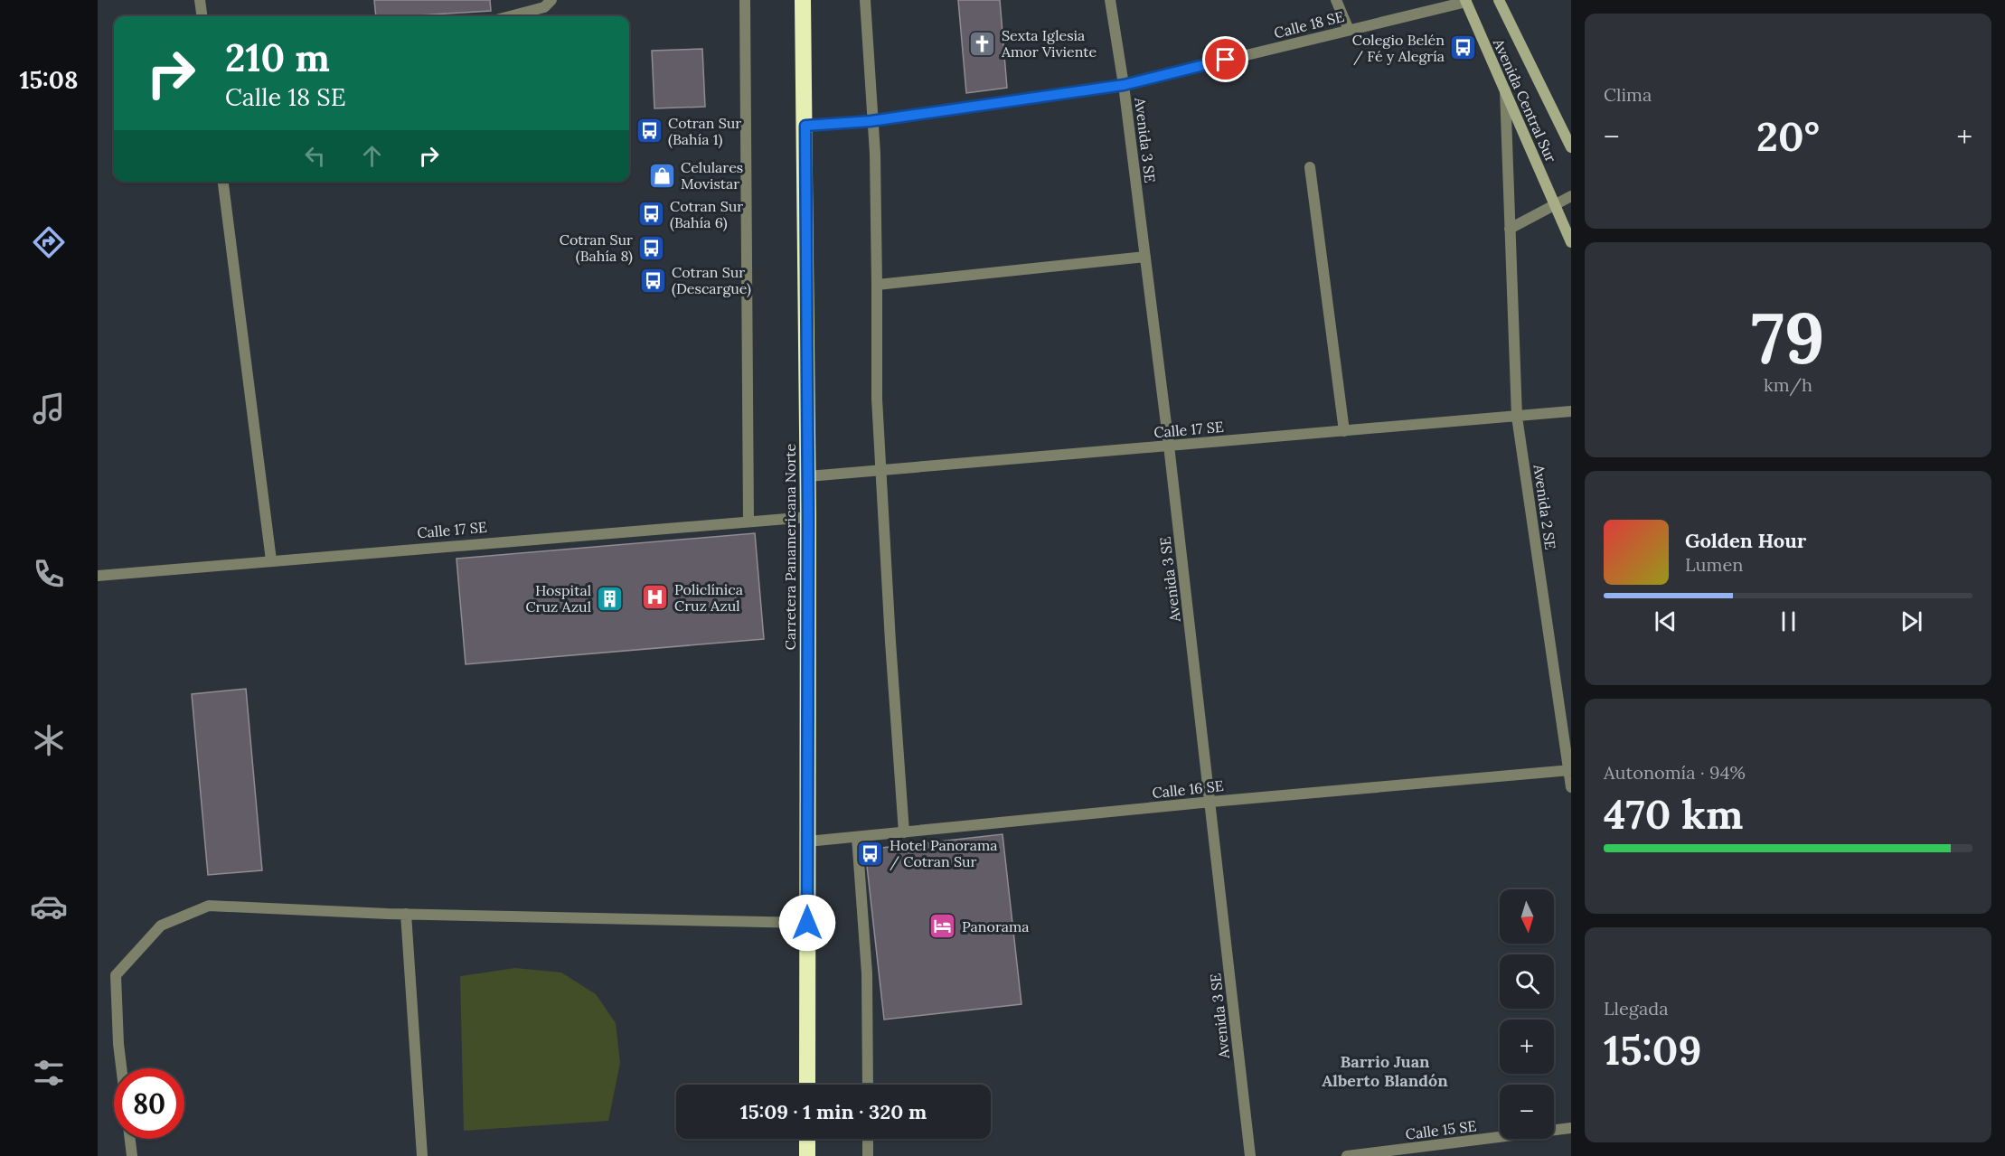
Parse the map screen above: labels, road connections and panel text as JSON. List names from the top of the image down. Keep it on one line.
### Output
{"streets":{"highway":["Carretera Panamericana Norte"],"street":["Calle 18 SE","Avenida Central Sur","Avenida 3 SE","Calle 17 SE","Avenida 2 SE","Calle 16 SE","Calle 15 SE"]},"crossings":[["Calle 18 SE","Avenida Central Sur"],["Calle 18 SE","Avenida 3 SE"],["Calle 18 SE","Carretera Panamericana Norte"],["Avenida Central Sur","Avenida 2 SE"],["Avenida 3 SE","Calle 17 SE"],["Avenida 3 SE","Calle 16 SE"],["Calle 17 SE","Avenida 2 SE"],["Calle 17 SE","Carretera Panamericana Norte"],["Avenida 2 SE","Calle 16 SE"],["Carretera Panamericana Norte","Calle 16 SE"]],"districts":["Barrio Juan Alberto Blandón"],"places":{"church":["Sexta Iglesia Amor Viviente"],"bus stop":["Colegio Belén / Fé y Alegría","Cotran Sur (Bahía 1)","Cotran Sur (Bahía 6)","Cotran Sur (Bahía 8)","Cotran Sur (Descargue)","Hotel Panorama / Cotran Sur"],"shop":["Celulares Movistar"],"hospital":["Policlínica Cruz Azul"],"building":["Hospital Cruz Azul"],"hotel":["Panorama"]},"north":"bottom","page":{"tabs":"15:08","tile":["Clima",["79","km/h"],["Autonomía · 94%","470 km"],["Llegada","15:09"]],"turn":["210 m","Calle 18 SE"],"heat":["−","20°","+"],"song":["Golden Hour","Lumen"],"map_buttons":["+","−"],"limit":"80","trip":"15:09 · 1 min · 320 m"}}
